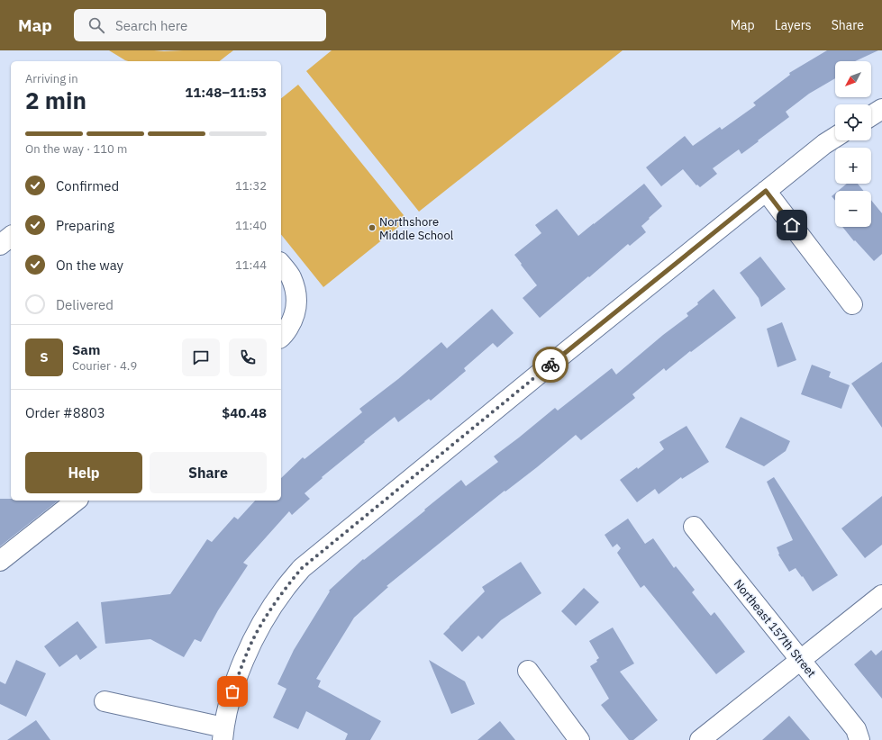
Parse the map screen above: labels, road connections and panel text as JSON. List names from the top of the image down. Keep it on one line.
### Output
{"streets":{"street":["Northeast 157th Street"]},"places":["Northshore Middle School"],"north":"bottom left","page":{"header":"Map","search":"Search here","nav":["Map","Layers","Share"],"map_buttons":["+","−"],"heading":["2 min","Arriving in","11:48–11:53"],"panel":["Sam","Courier · 4.9","Order #8803","$40.48"],"bar":"On the way · 110 m","list":[["Confirmed","11:32"],["Preparing","11:40"],["On the way","11:44"],"Delivered"],"round":"S","buttons":["Help","Share"]}}
